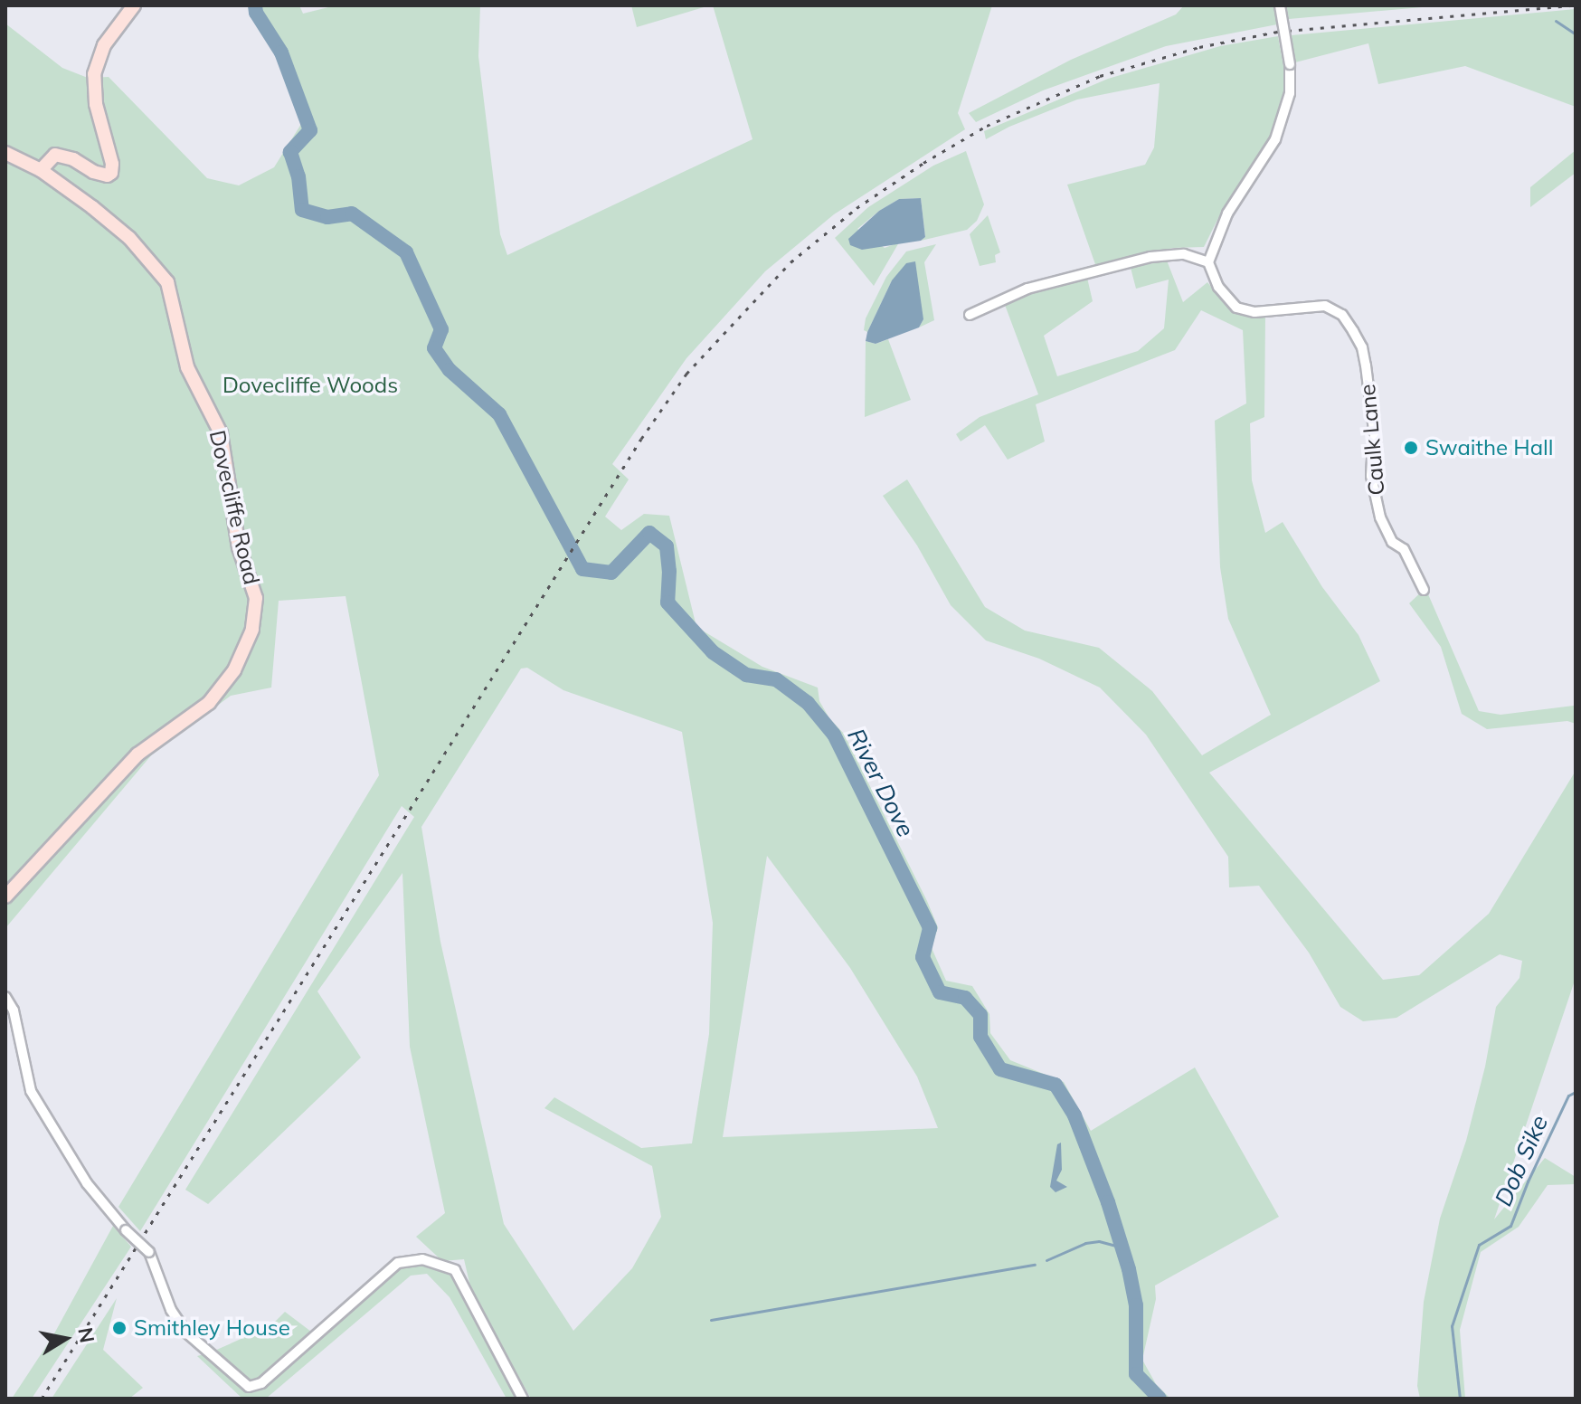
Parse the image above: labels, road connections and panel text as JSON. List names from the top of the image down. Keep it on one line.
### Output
{"streets":{"street":["Caulk Lane","Dovecliffe Road"]},"water":["River Dove","Dob Sike"],"parks":["Dovecliffe Woods"],"places":["Swaithe Hall","Smithley House"],"north":"right"}
